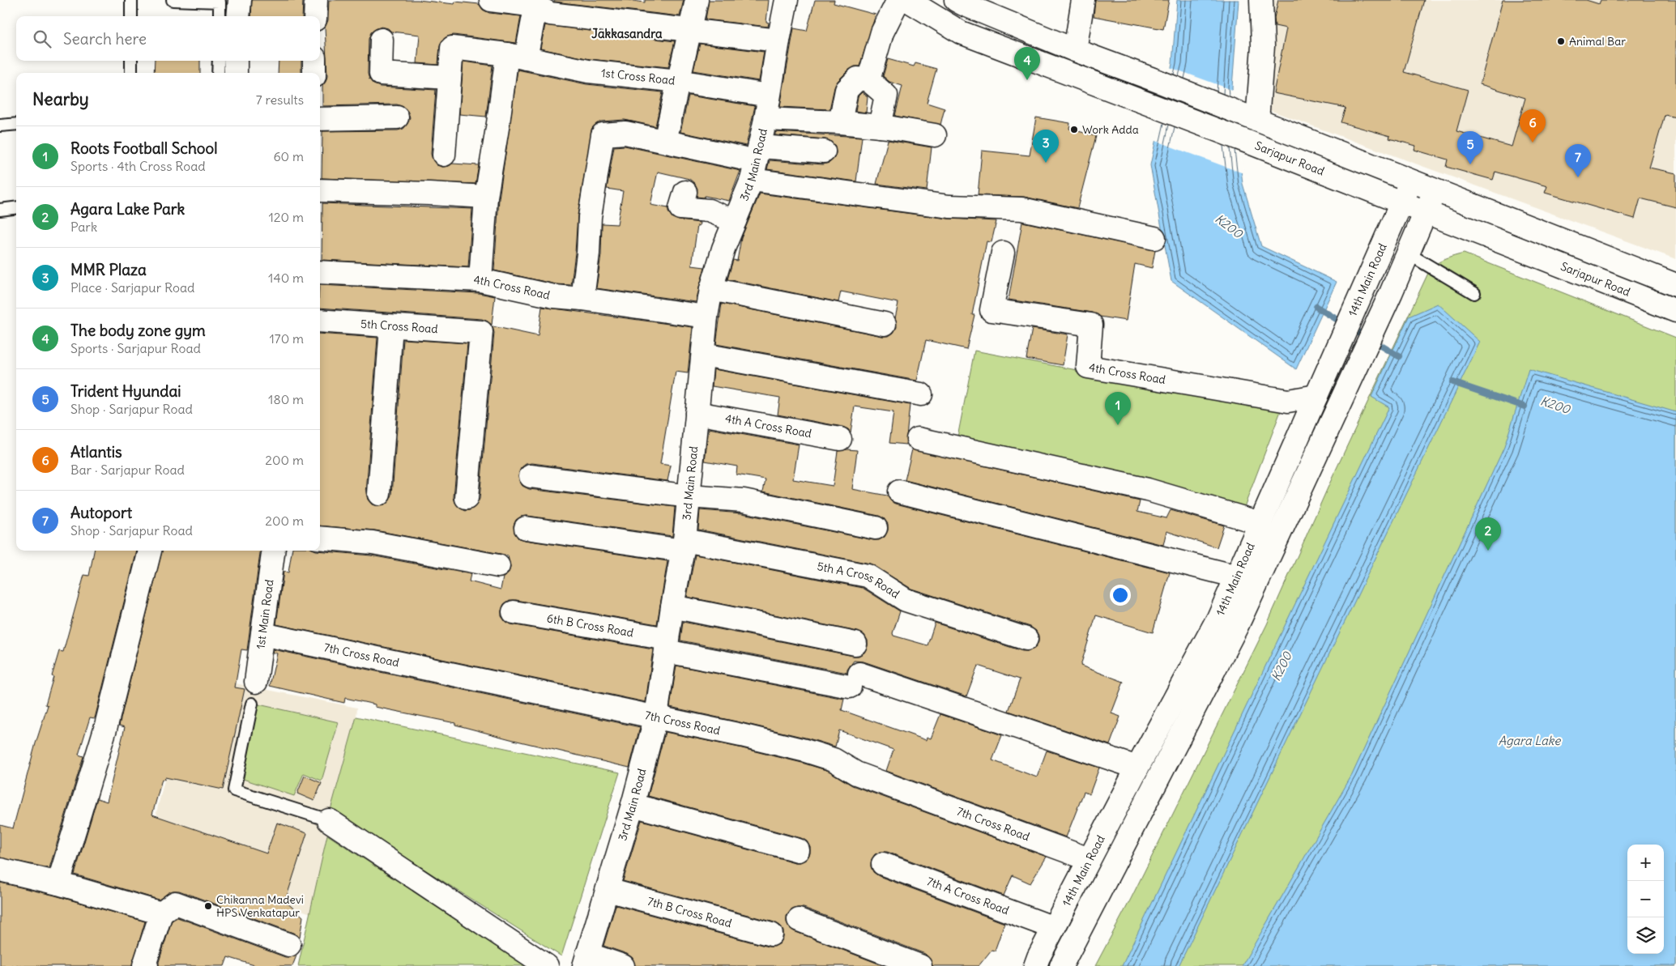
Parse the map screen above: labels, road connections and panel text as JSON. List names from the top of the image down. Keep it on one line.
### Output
{"streets":{"street":["1st Cross Road","Sarjapur Road","3rd Main Road","14th Main Road","4th Cross Road","5th Cross Road","4th A Cross Road","5th A Cross Road","1st Main Road","6th B Cross Road","7th Cross Road","7th A Cross Road","7th B Cross Road"]},"crossings":[["1st Cross Road","3rd Main Road"],["Sarjapur Road","14th Main Road"],["3rd Main Road","4th Cross Road"],["3rd Main Road","4th A Cross Road"],["3rd Main Road","5th A Cross Road"],["3rd Main Road","6th B Cross Road"],["3rd Main Road","7th Cross Road"],["3rd Main Road","7th B Cross Road"],["14th Main Road","4th Cross Road"],["14th Main Road","6th B Cross Road"],["14th Main Road","7th Cross Road"],["14th Main Road","7th A Cross Road"],["1st Main Road","7th Cross Road"]],"districts":["Jakkasandra"],"water":["K200","Agara Lake"],"places":["Animal Bar","Work Adda","Chikanna Madevi HPS Venkatapur"],"page":{"search":"Search here","pins":["4","6","3","5","7","1","2"],"heading":["Nearby","7 results"],"list":[{"mark":"1","name":"Roots Football School","note":"Sports · 4th Cross Road","value":"60 m"},{"mark":"2","name":"Agara Lake Park","note":"Park","value":"120 m"},{"mark":"3","name":"MMR Plaza","note":"Place · Sarjapur Road","value":"140 m"},{"mark":"4","name":"The body zone gym","note":"Sports · Sarjapur Road","value":"170 m"},{"mark":"5","name":"Trident Hyundai","note":"Shop · Sarjapur Road","value":"180 m"},{"mark":"6","name":"Atlantis","note":"Bar · Sarjapur Road","value":"200 m"},{"mark":"7","name":"Autoport","note":"Shop · Sarjapur Road","value":"200 m"}],"map_buttons":["+","−"]}}
